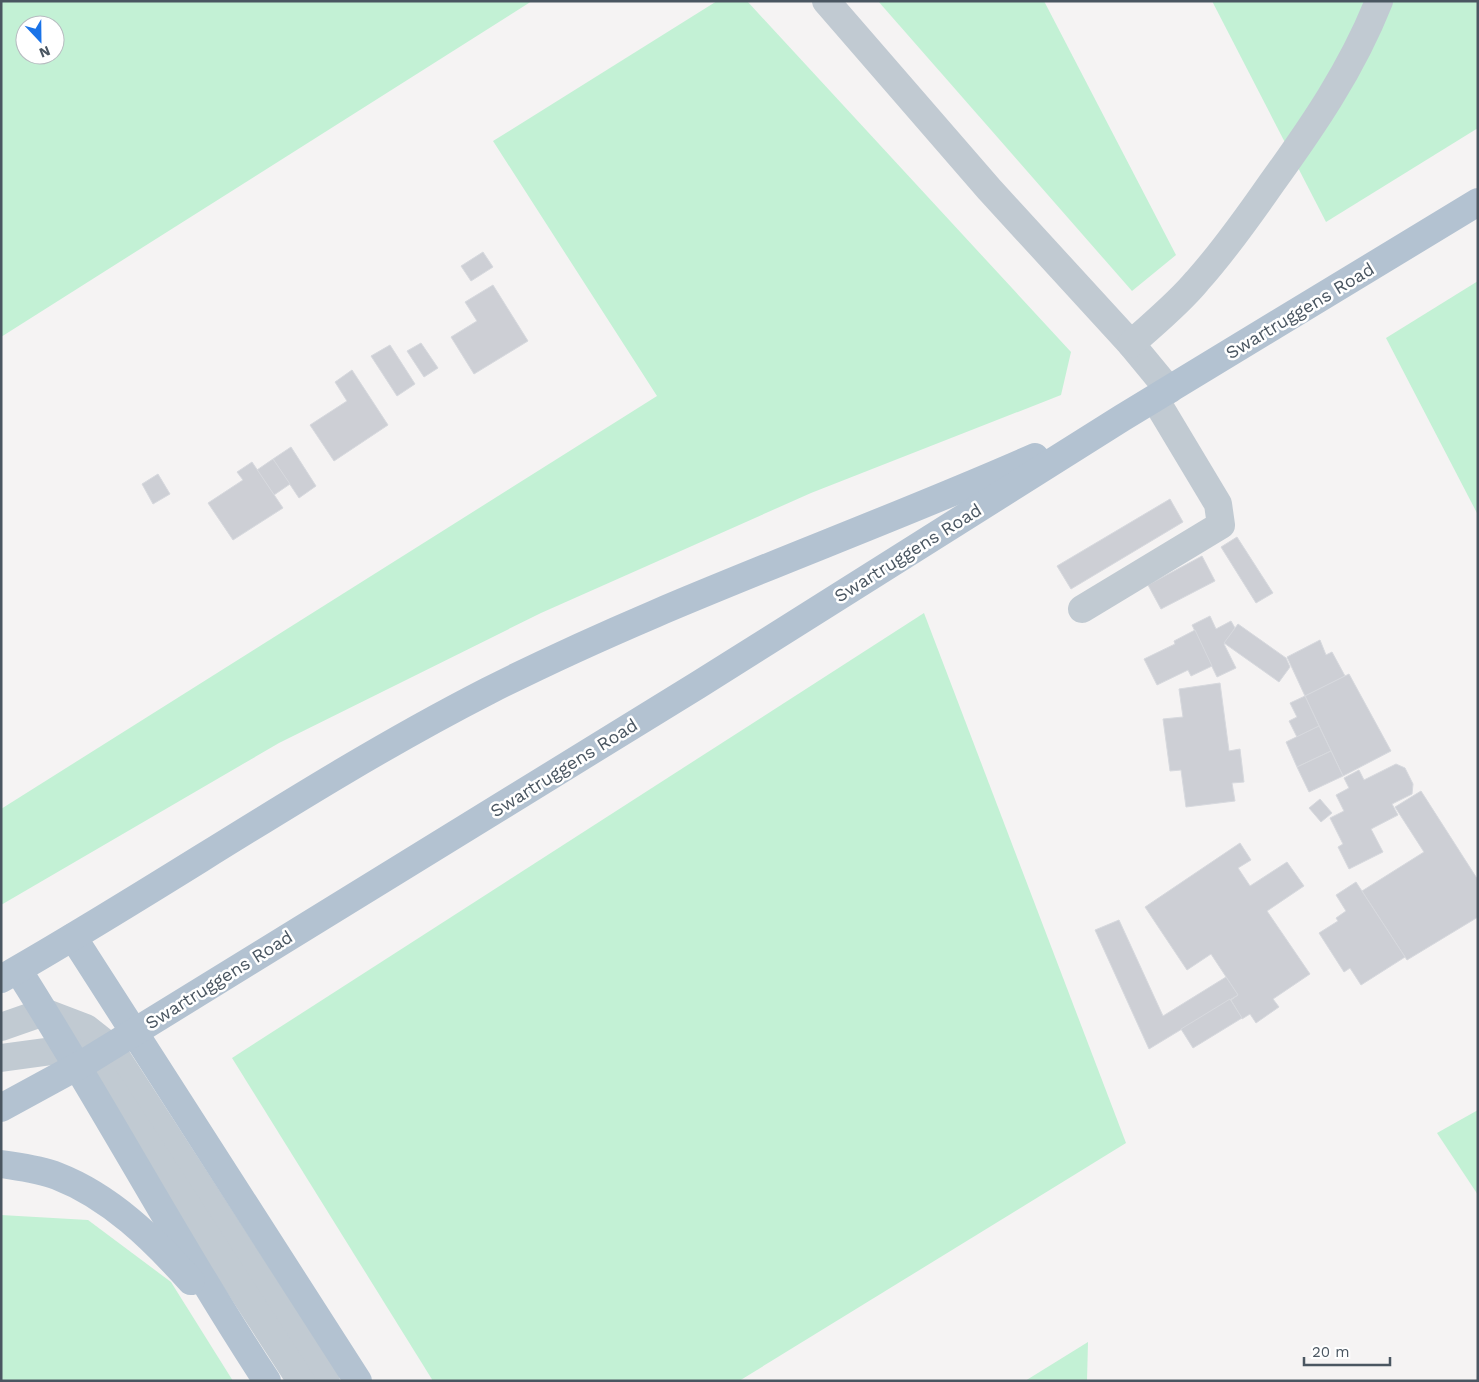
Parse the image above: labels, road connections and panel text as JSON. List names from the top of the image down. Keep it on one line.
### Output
{"streets":{"main road":["Swartruggens Road"]},"scale_bar":"20 m","north":"bottom"}
